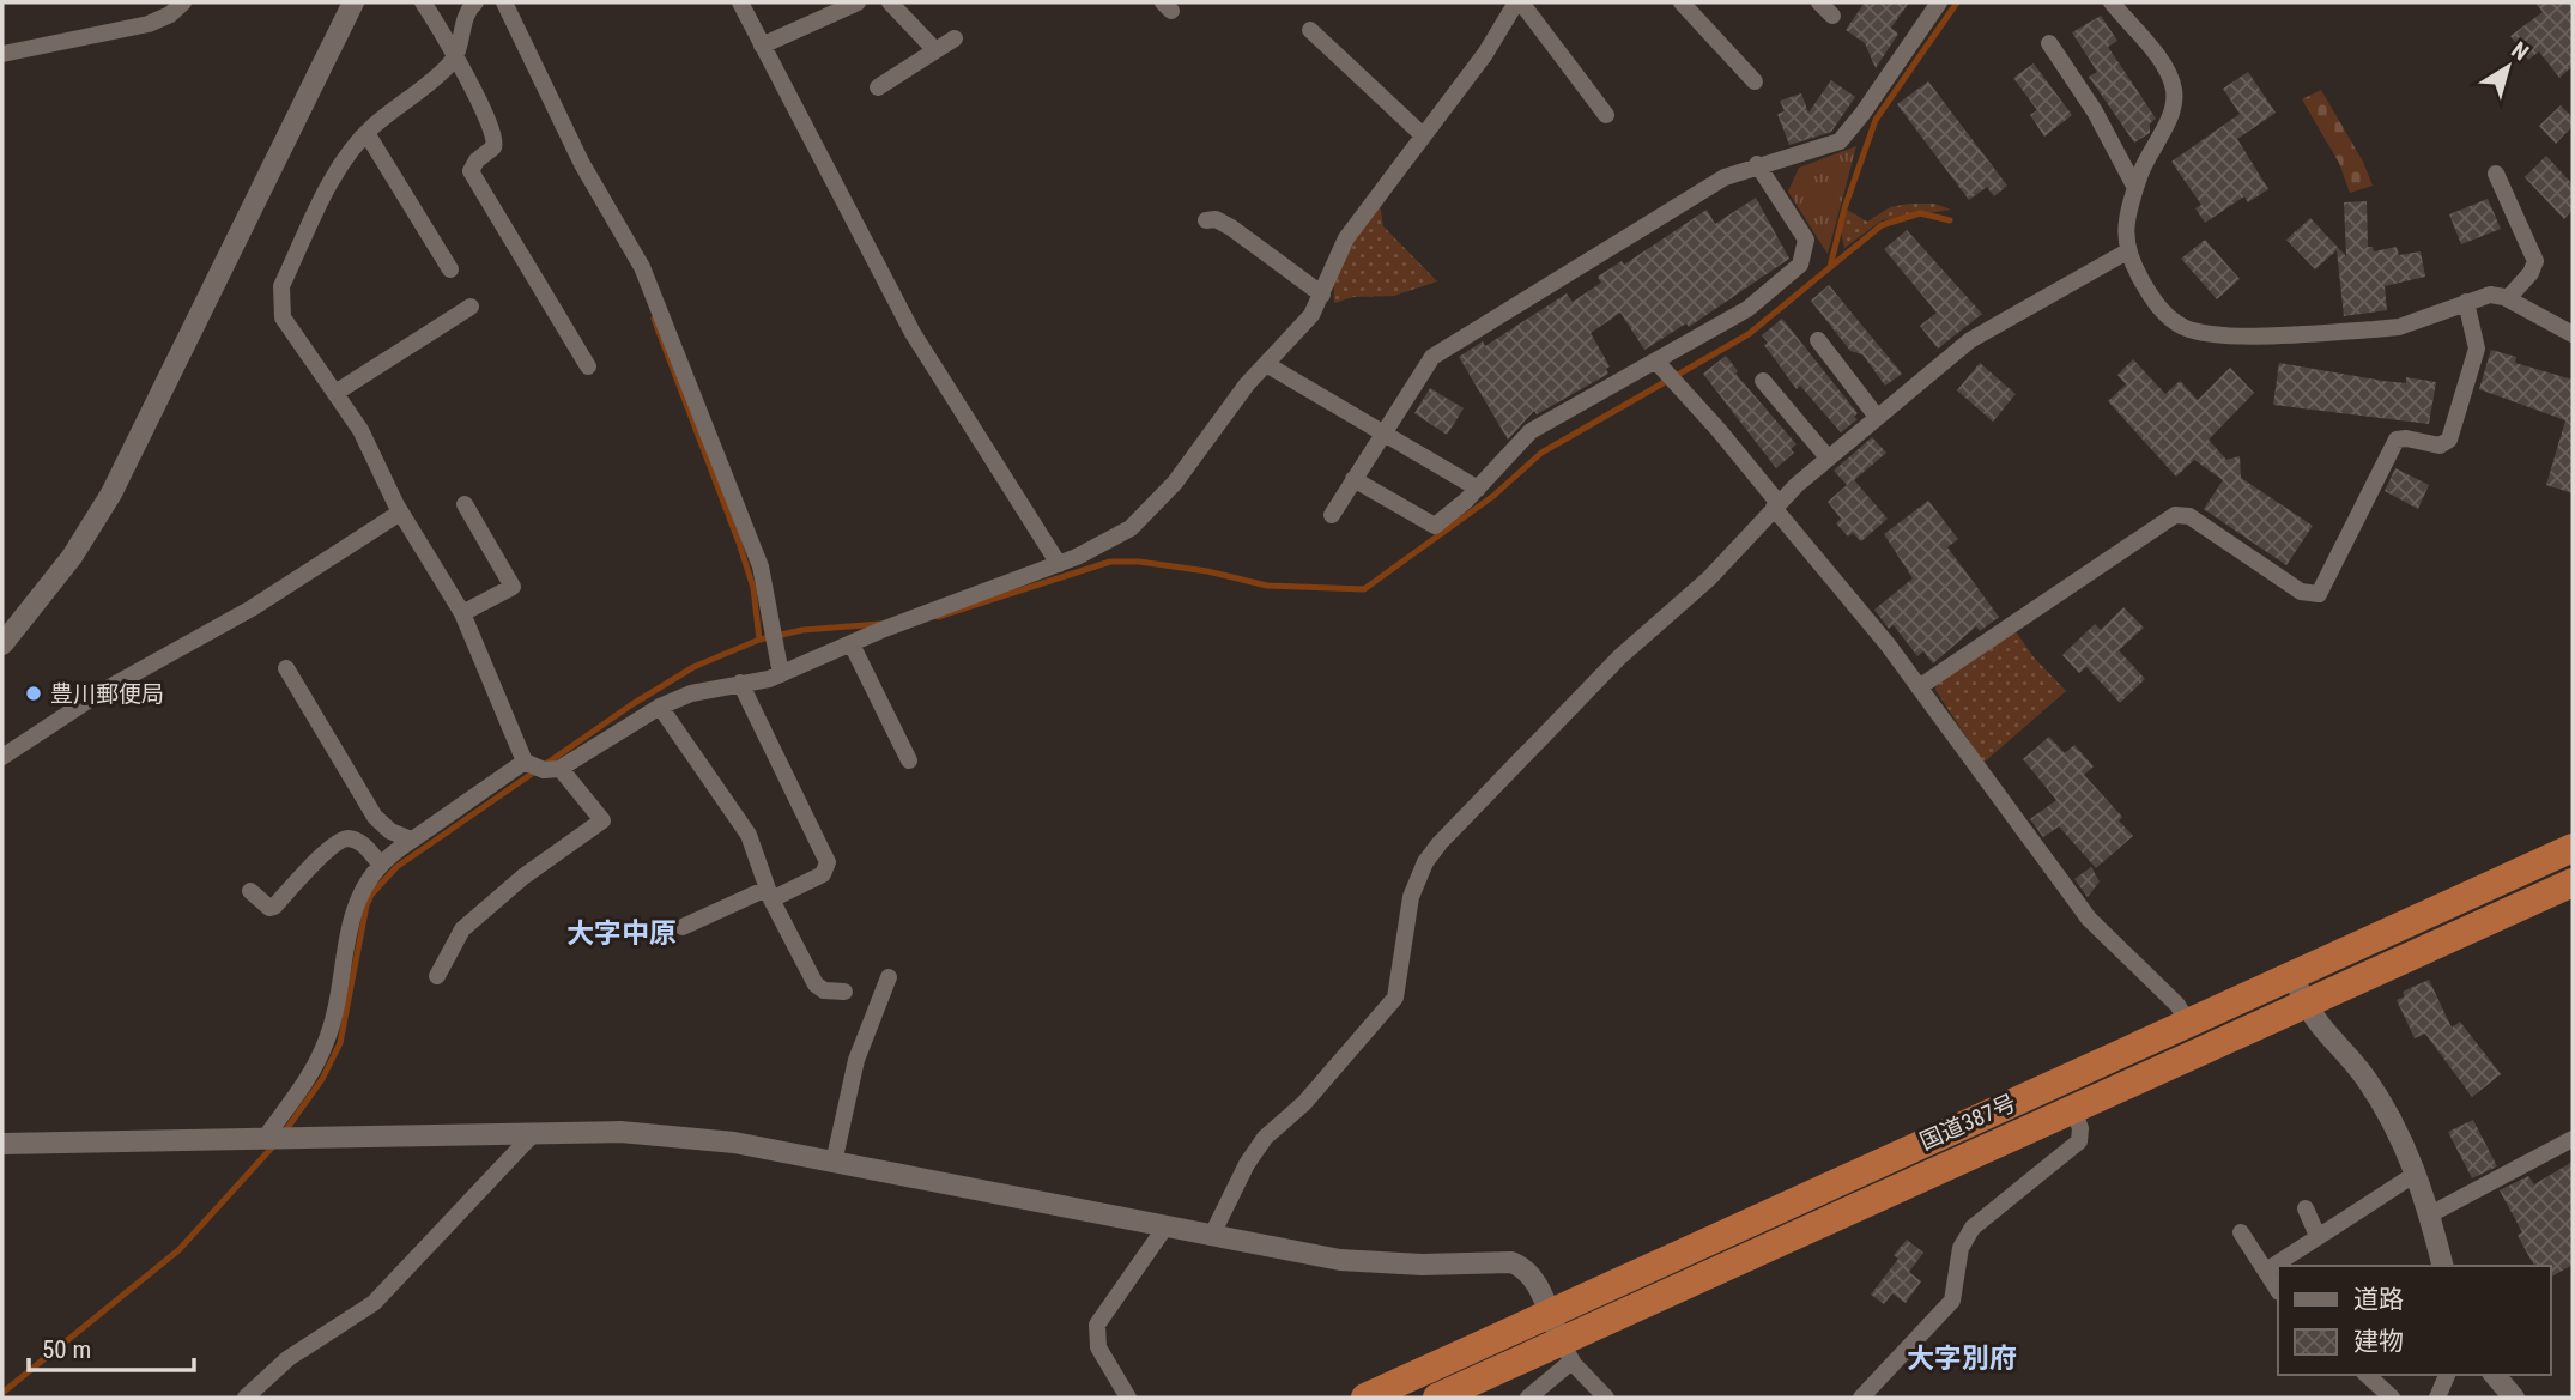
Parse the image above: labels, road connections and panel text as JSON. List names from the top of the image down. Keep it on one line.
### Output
{"streets":{"highway":["国道387号"]},"districts":["大字中原","大字別府"],"places":["豊川郵便局"],"legend":["道路","建物"],"scale_bar":"50 m","north":"top right"}
